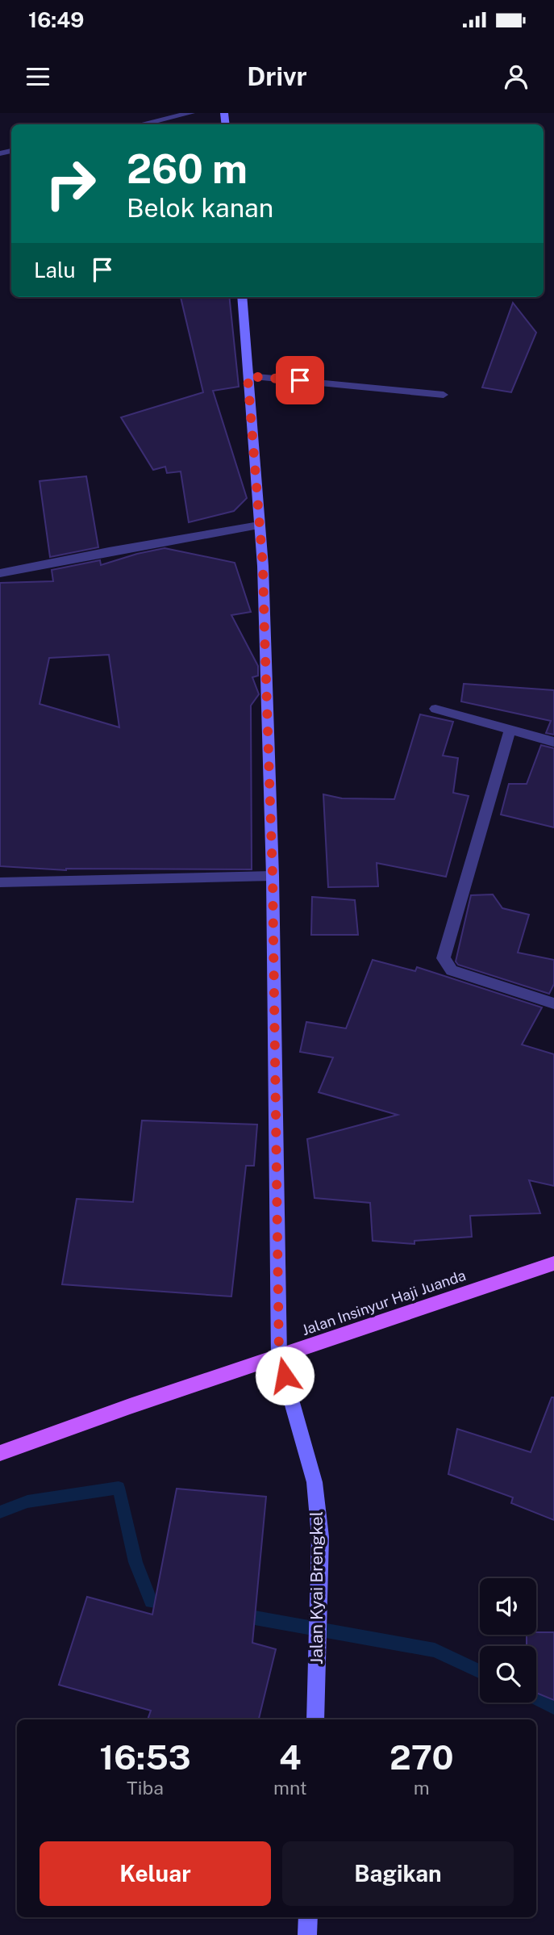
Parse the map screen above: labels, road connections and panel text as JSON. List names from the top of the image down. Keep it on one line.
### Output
{"streets":{"main road":["Jalan Insinyur Haji Juanda"],"street":["Jalan Kyai Brengkel"]},"crossings":[["Jalan Insinyur Haji Juanda","Jalan Kyai Brengkel"]],"page":{"status":"16:49","header":"Drivr","turn":["260 m","Belok kanan"],"then":"Lalu","eta":["16:53","Tiba","4","mnt","270","m"],"buttons":["Keluar","Bagikan"]}}
